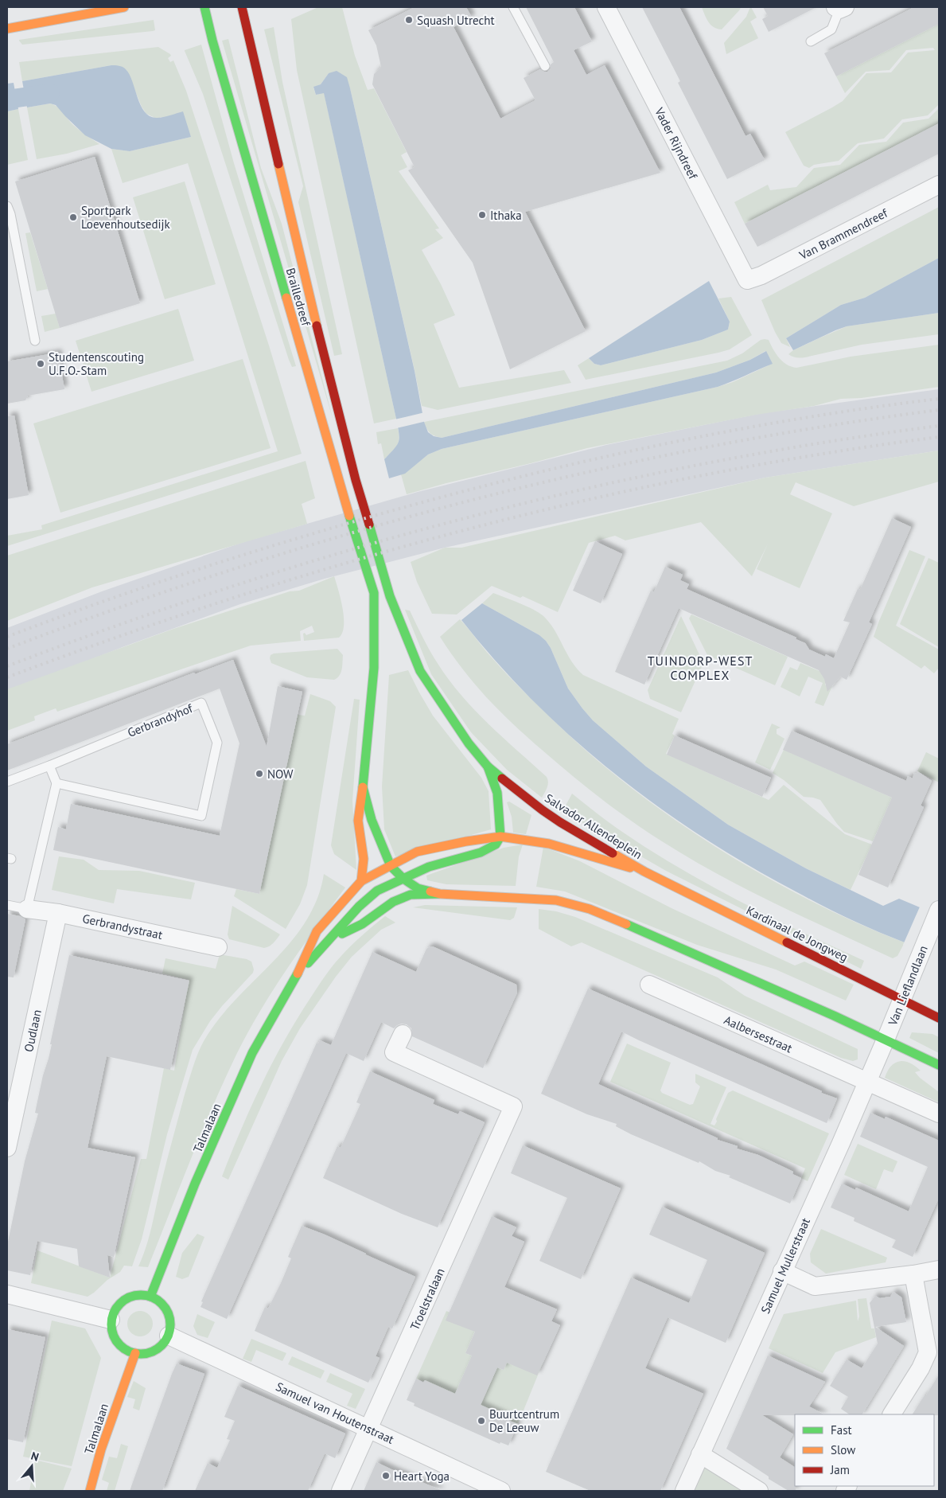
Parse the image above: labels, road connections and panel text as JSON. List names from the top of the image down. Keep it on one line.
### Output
{"streets":{"main road":["Brailledreef","Salvador Allendeplein","Kardinaal de Jongweg","Talmalaan"],"street":["Vader Rijndreef","Van Brammendreef","Gerbrandystraat","Van Lieflandlaan","Oudlaan","Aalbersestraat","Samuel Mullerstraat","Troelstralaan","Samuel van Houtenstraat"],"lane":["Gerbrandyhof"]},"crossings":[["Vader Rijndreef","Van Brammendreef"],["Brailledreef","Salvador Allendeplein"],["Salvador Allendeplein","Kardinaal de Jongweg"],["Salvador Allendeplein","Talmalaan"],["Gerbrandystraat","Oudlaan"],["Kardinaal de Jongweg","Van Lieflandlaan"],["Van Lieflandlaan","Samuel Mullerstraat"],["Aalbersestraat","Samuel Mullerstraat"],["Talmalaan","Samuel van Houtenstraat"],["Troelstralaan","Samuel van Houtenstraat"]],"districts":["TUINDORP-WEST COMPLEX"],"places":["Squash Utrecht","Ithaka","Sportpark Loevenhoutsedijk","Studentenscouting U.F.O.-Stam","NOW","Buurtcentrum De Leeuw","Heart Yoga"],"legend":["Fast","Slow","Jam"],"north":"top"}
